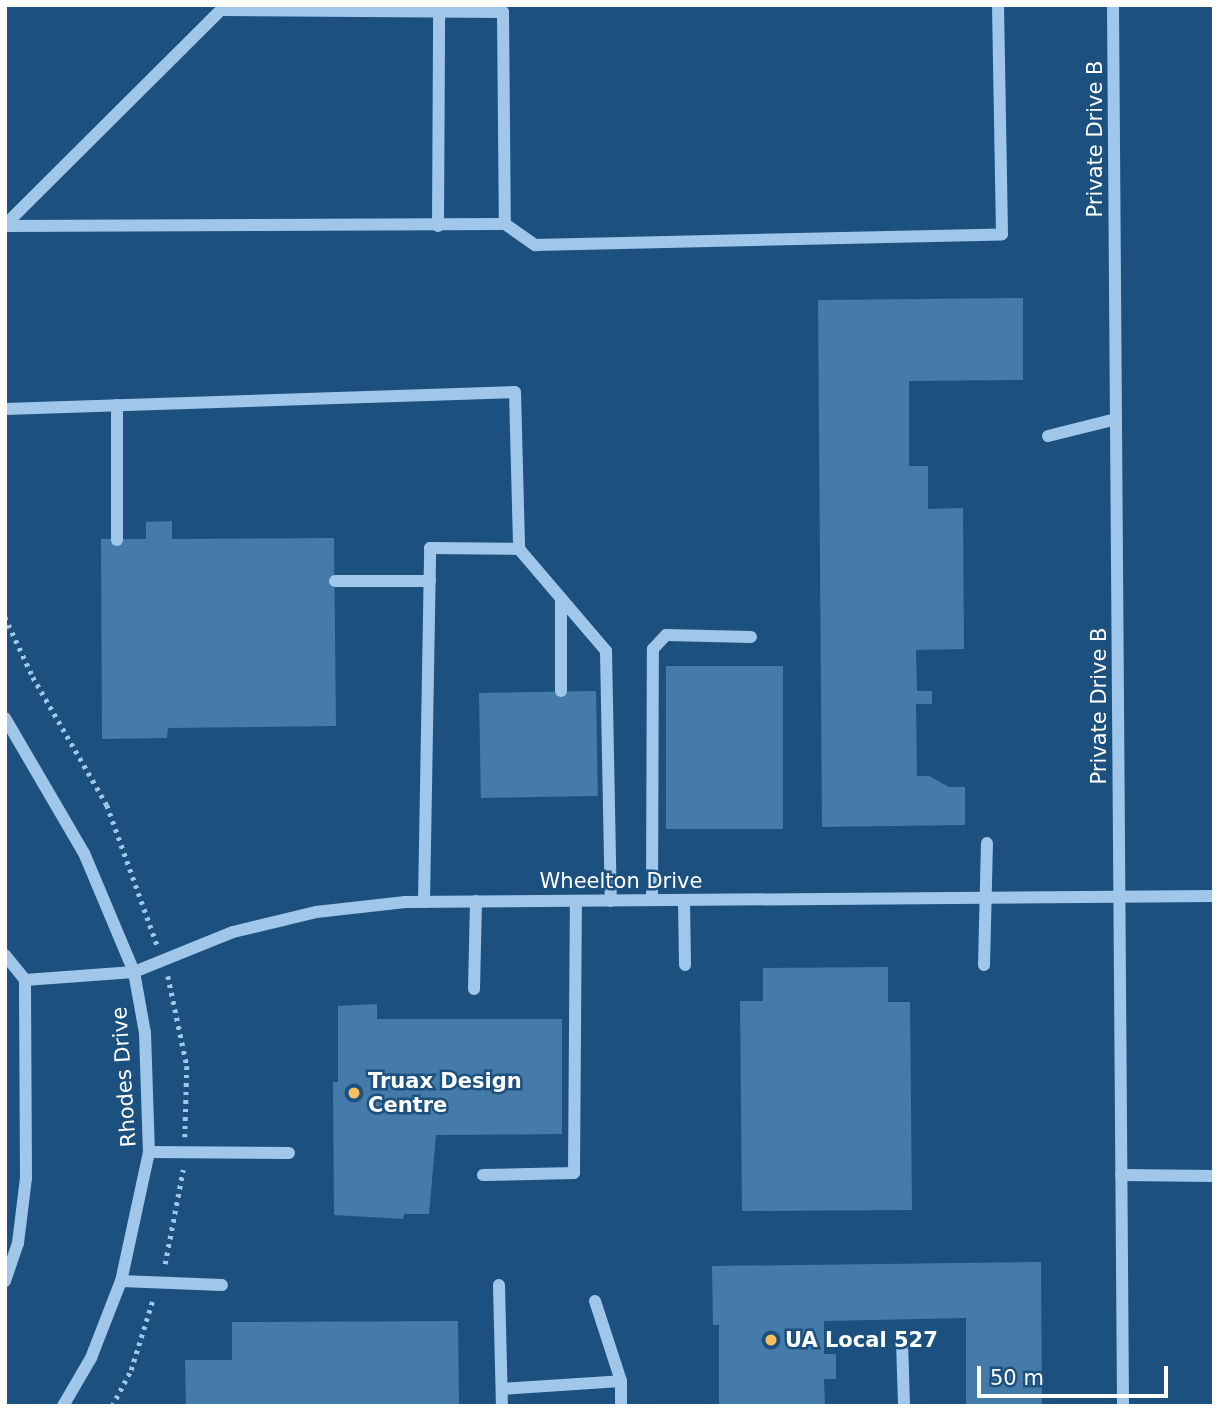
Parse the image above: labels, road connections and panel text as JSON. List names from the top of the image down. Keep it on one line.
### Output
{"streets":{"street":["Private Drive B","Wheelton Drive","Rhodes Drive"]},"crossings":[["Private Drive B","Wheelton Drive"],["Wheelton Drive","Rhodes Drive"]],"places":["Truax Design Centre","UA Local 527"],"scale_bar":"50 m"}
